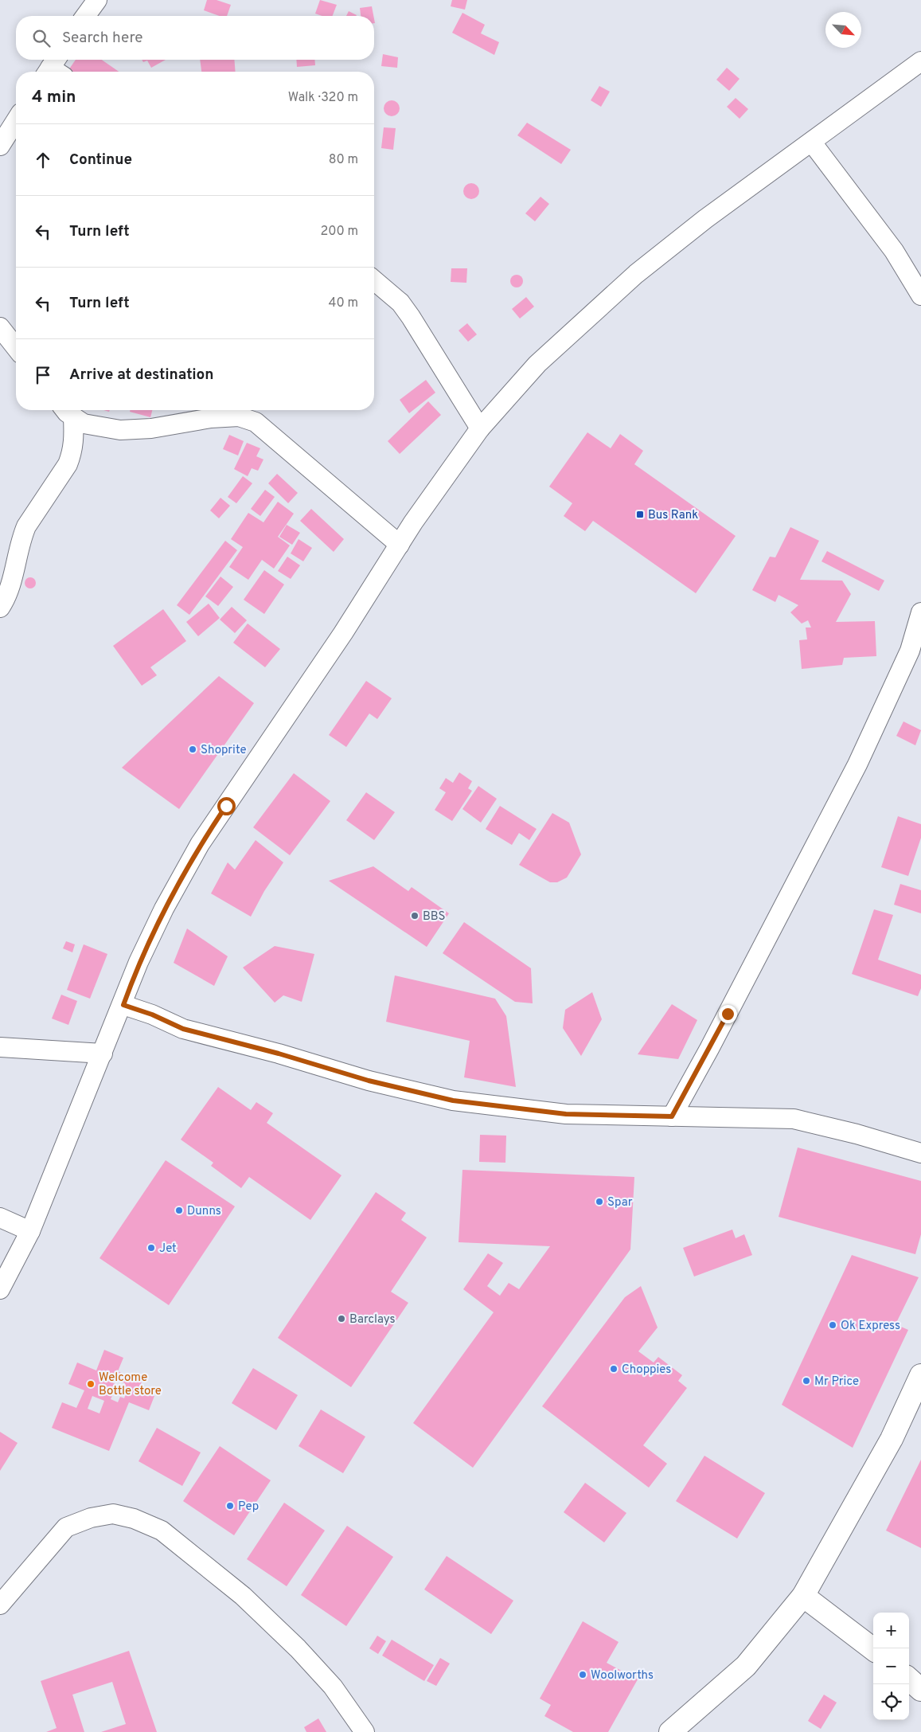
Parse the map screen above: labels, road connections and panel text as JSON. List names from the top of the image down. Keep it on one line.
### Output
{"places":{"transit":["Bus Rank"],"other":["Shoprite","BBS","Spar","Dunns","Jet","Barclays","Ok Express","Choppies","Mr Price","Welcome Bottle store","Pep","Woolworths"]},"north":"bottom right","page":{"search":"Search here","heading":["4 min","Walk · 320 m"],"list":[["Continue","80 m"],["Turn left","200 m"],["Turn left","40 m"],"Arrive at destination"],"map_buttons":["+","−"]}}
